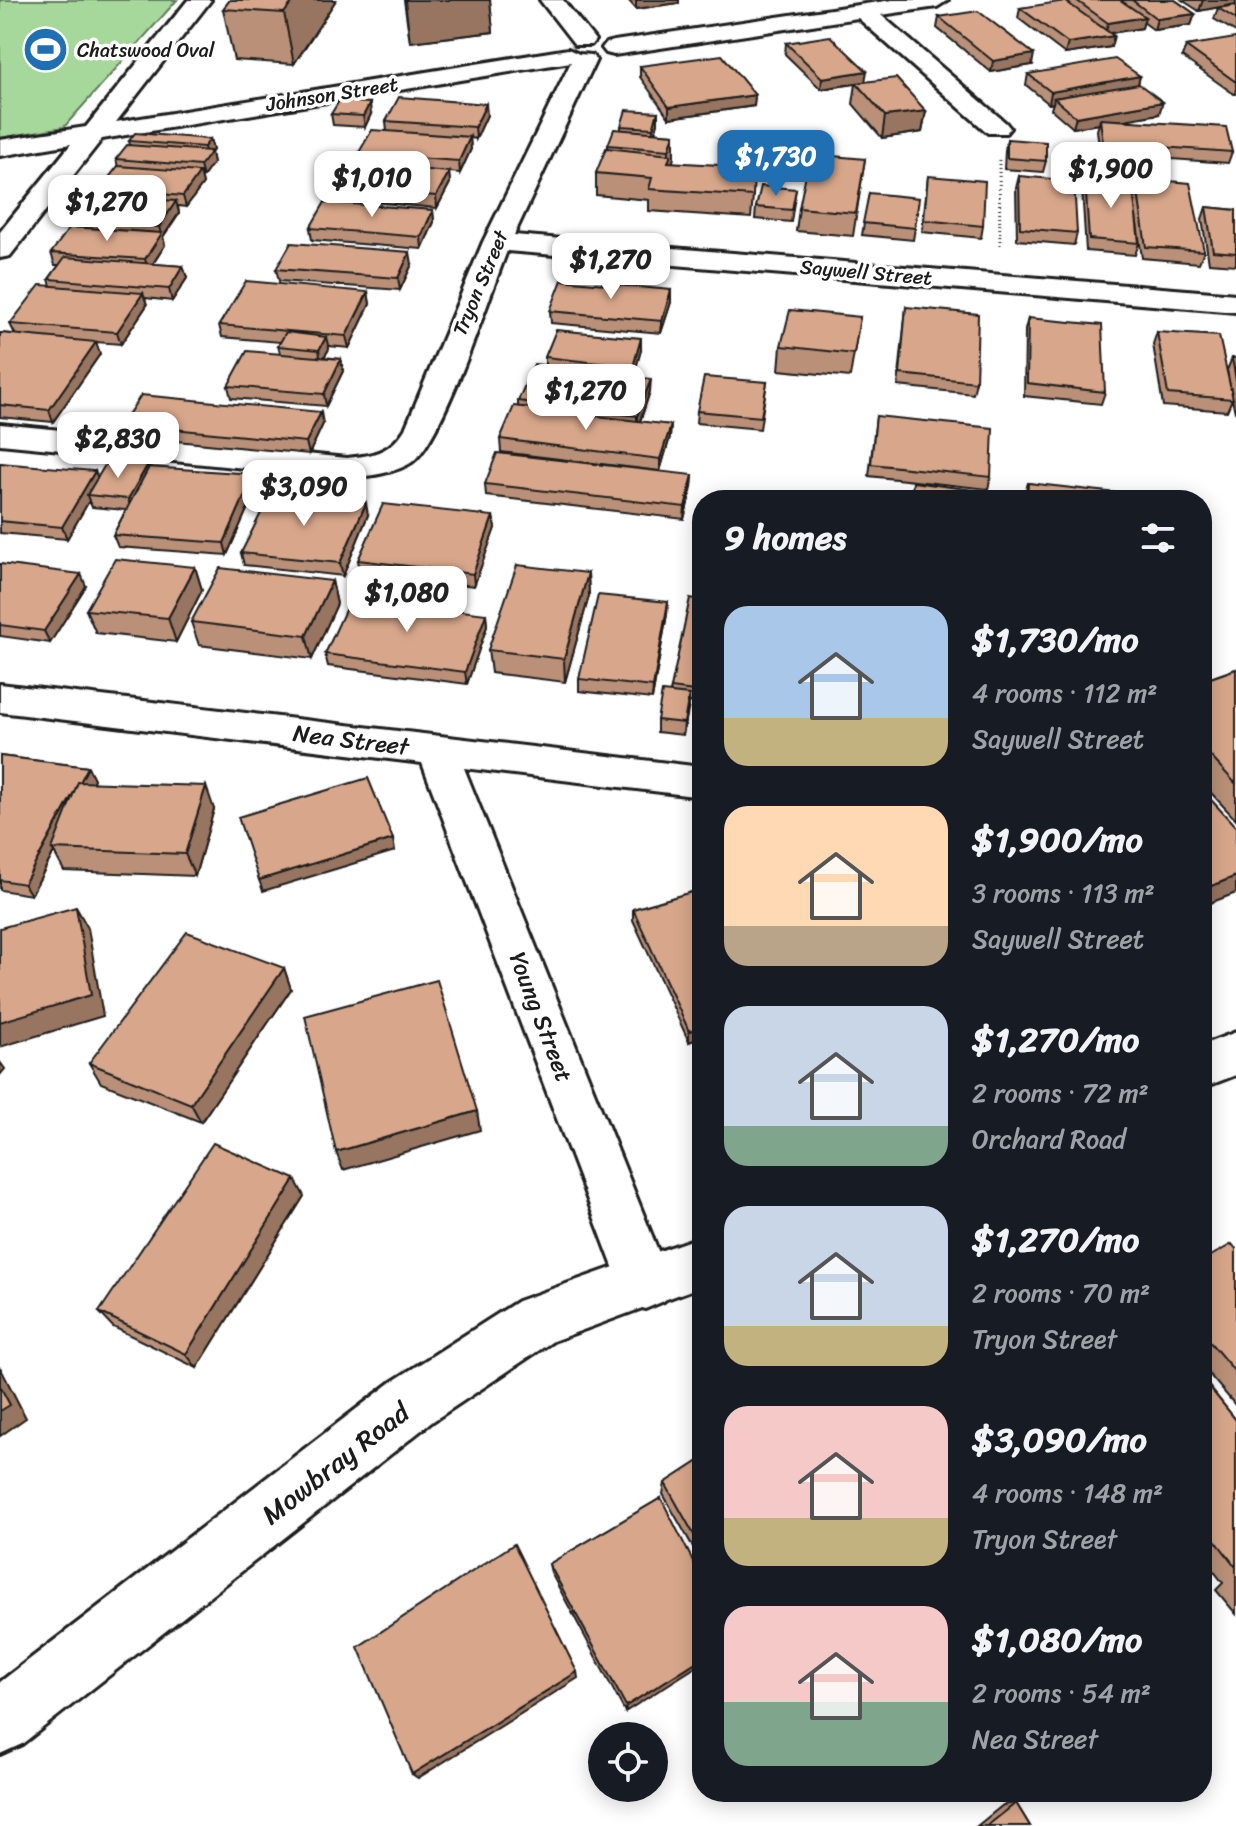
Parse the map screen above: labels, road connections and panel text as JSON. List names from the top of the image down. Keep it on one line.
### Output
{"streets":{"street":["Johnson Street","Saywell Street","Tryon Street","Nea Street","Young Street","Mowbray Road"]},"crossings":[["Johnson Street","Tryon Street"],["Saywell Street","Tryon Street"],["Nea Street","Young Street"],["Young Street","Mowbray Road"]],"places":{"sports":["Chatswood Oval"]},"page":{"price":["$1,730","$1,900","$1,010","$1,270","$1,270","$1,270","$2,830","$3,090","$1,080"],"heading":"9 homes","list":[{"name":"$1,730/mo","note":"4 rooms · 112 m² · Saywell Street"},{"name":"$1,900/mo","note":"3 rooms · 113 m² · Saywell Street"},{"name":"$1,270/mo","note":"2 rooms · 72 m² · Orchard Road"},{"name":"$1,270/mo","note":"2 rooms · 70 m² · Tryon Street"},{"name":"$3,090/mo","note":"4 rooms · 148 m² · Tryon Street"},{"name":"$1,080/mo","note":"2 rooms · 54 m² · Nea Street"}]}}
